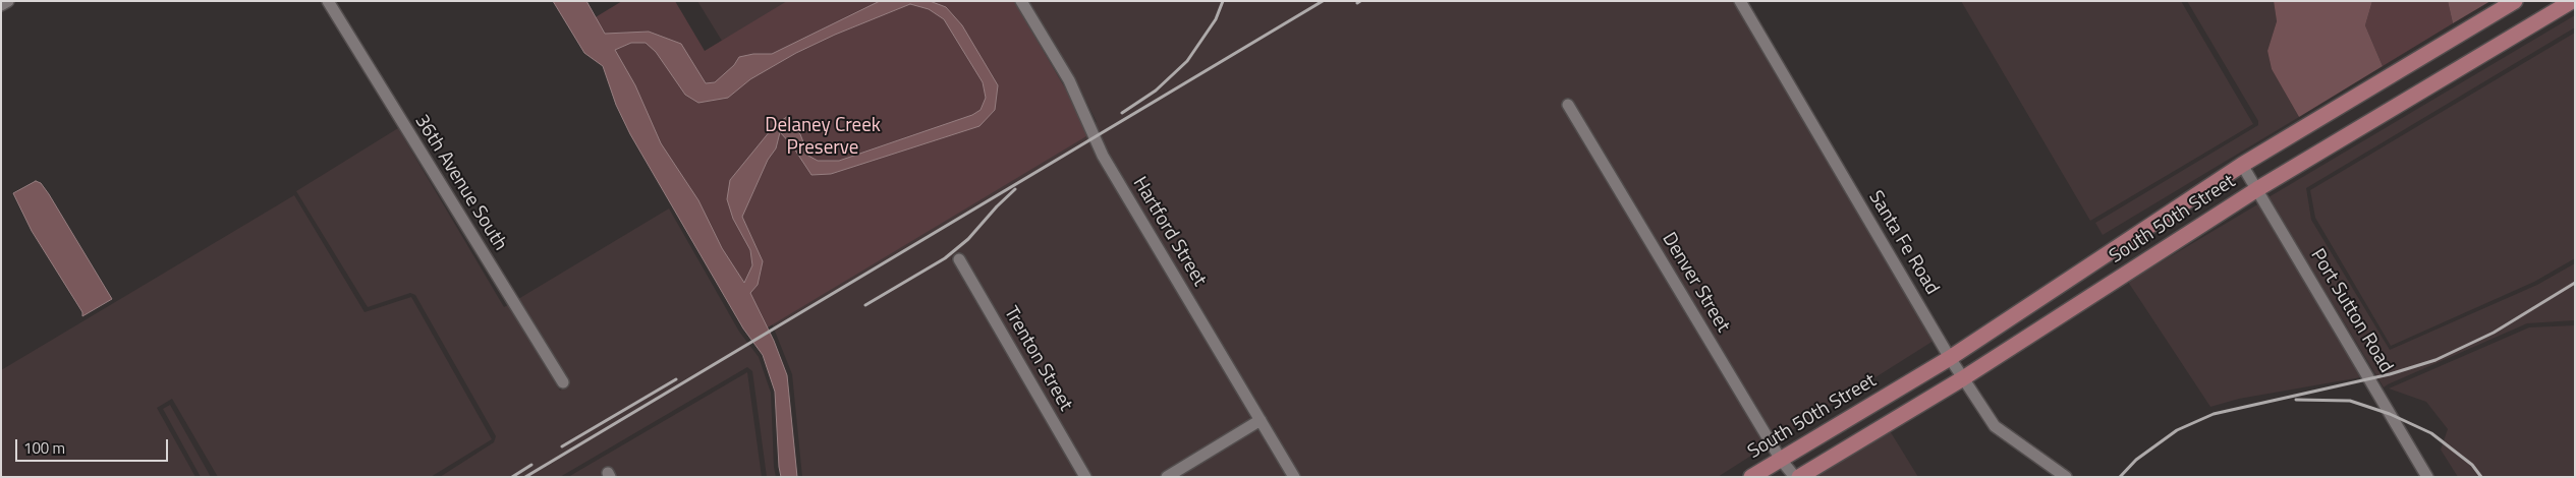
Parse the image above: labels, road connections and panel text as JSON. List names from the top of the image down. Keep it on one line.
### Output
{"streets":{"main road":["South 50th Street"],"street":["36th Avenue South","Hartford Street","Santa Fe Road","Denver Street","Port Sutton Road","Trenton Street"]},"crossings":[["South 50th Street","Santa Fe Road"],["South 50th Street","Denver Street"],["South 50th Street","Port Sutton Road"]],"parks":["Delaney Creek Preserve"],"scale_bar":"100 m"}
